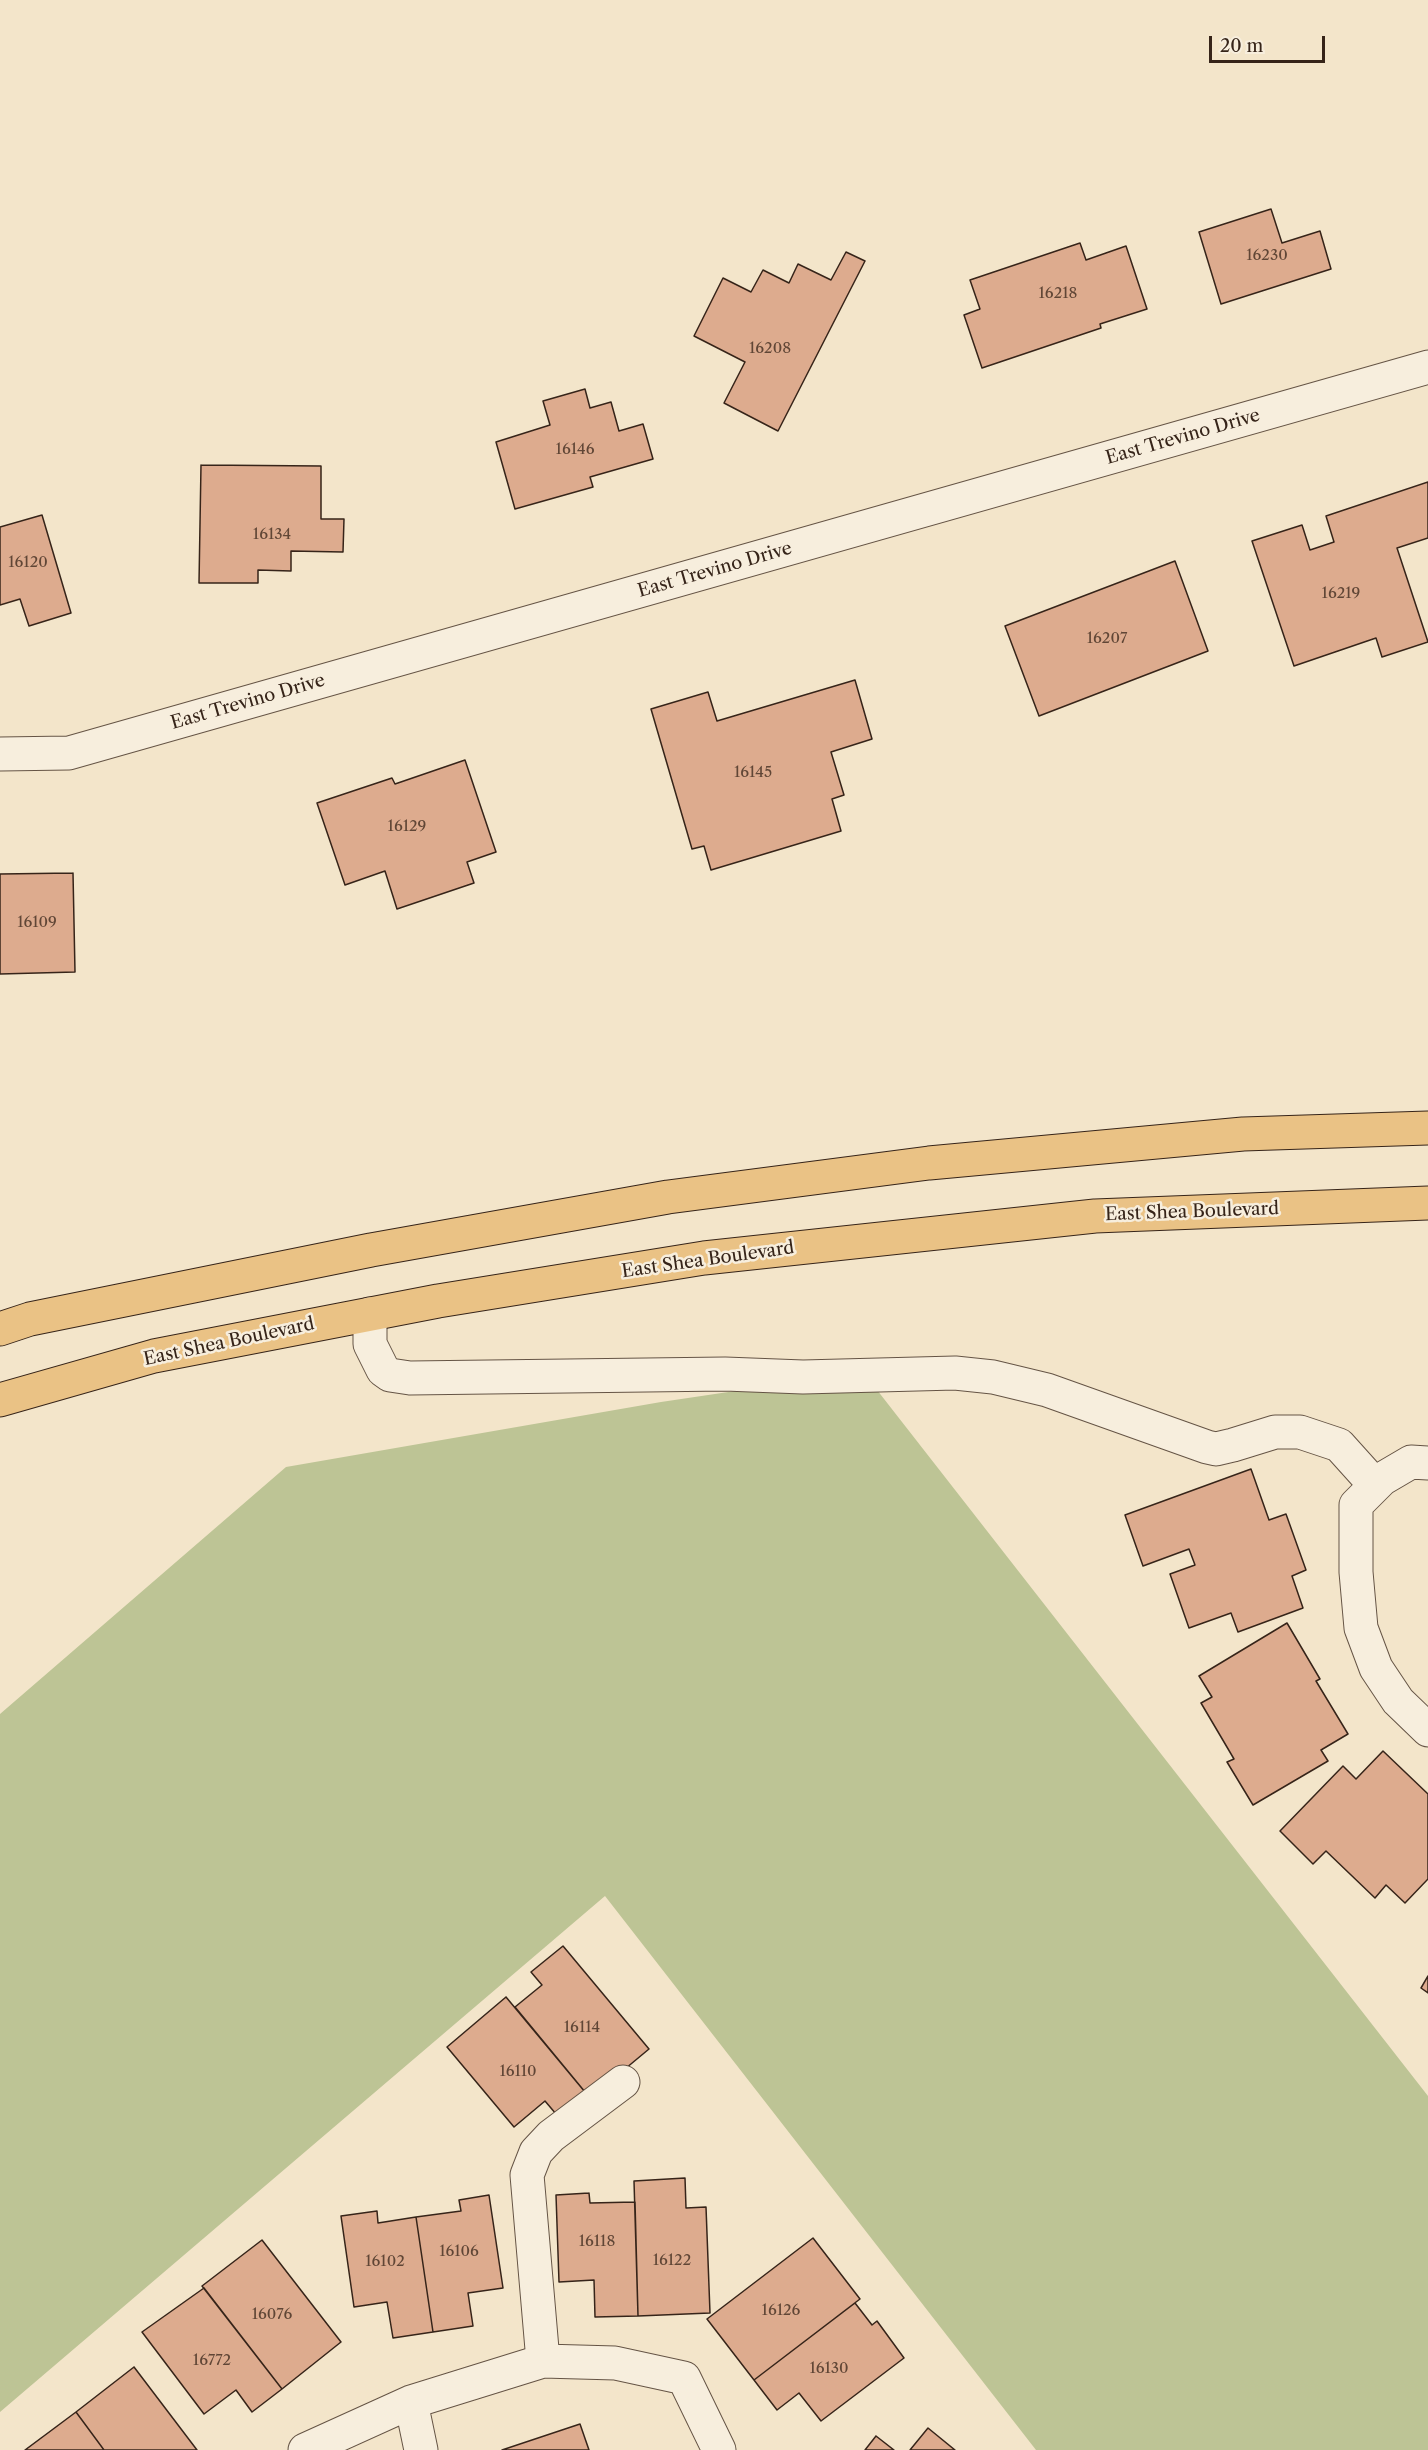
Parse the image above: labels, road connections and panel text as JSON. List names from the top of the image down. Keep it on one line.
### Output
{"streets":{"main road":["East Shea Boulevard"],"street":["East Trevino Drive"]},"house_numbers":["16230","16218","16208","16146","16134","16120","16219","16207","16145","16129","16109","16114","16110","16118","16106","16122","16102","16126","16076","16772","16130"],"scale_bar":"20 m"}
